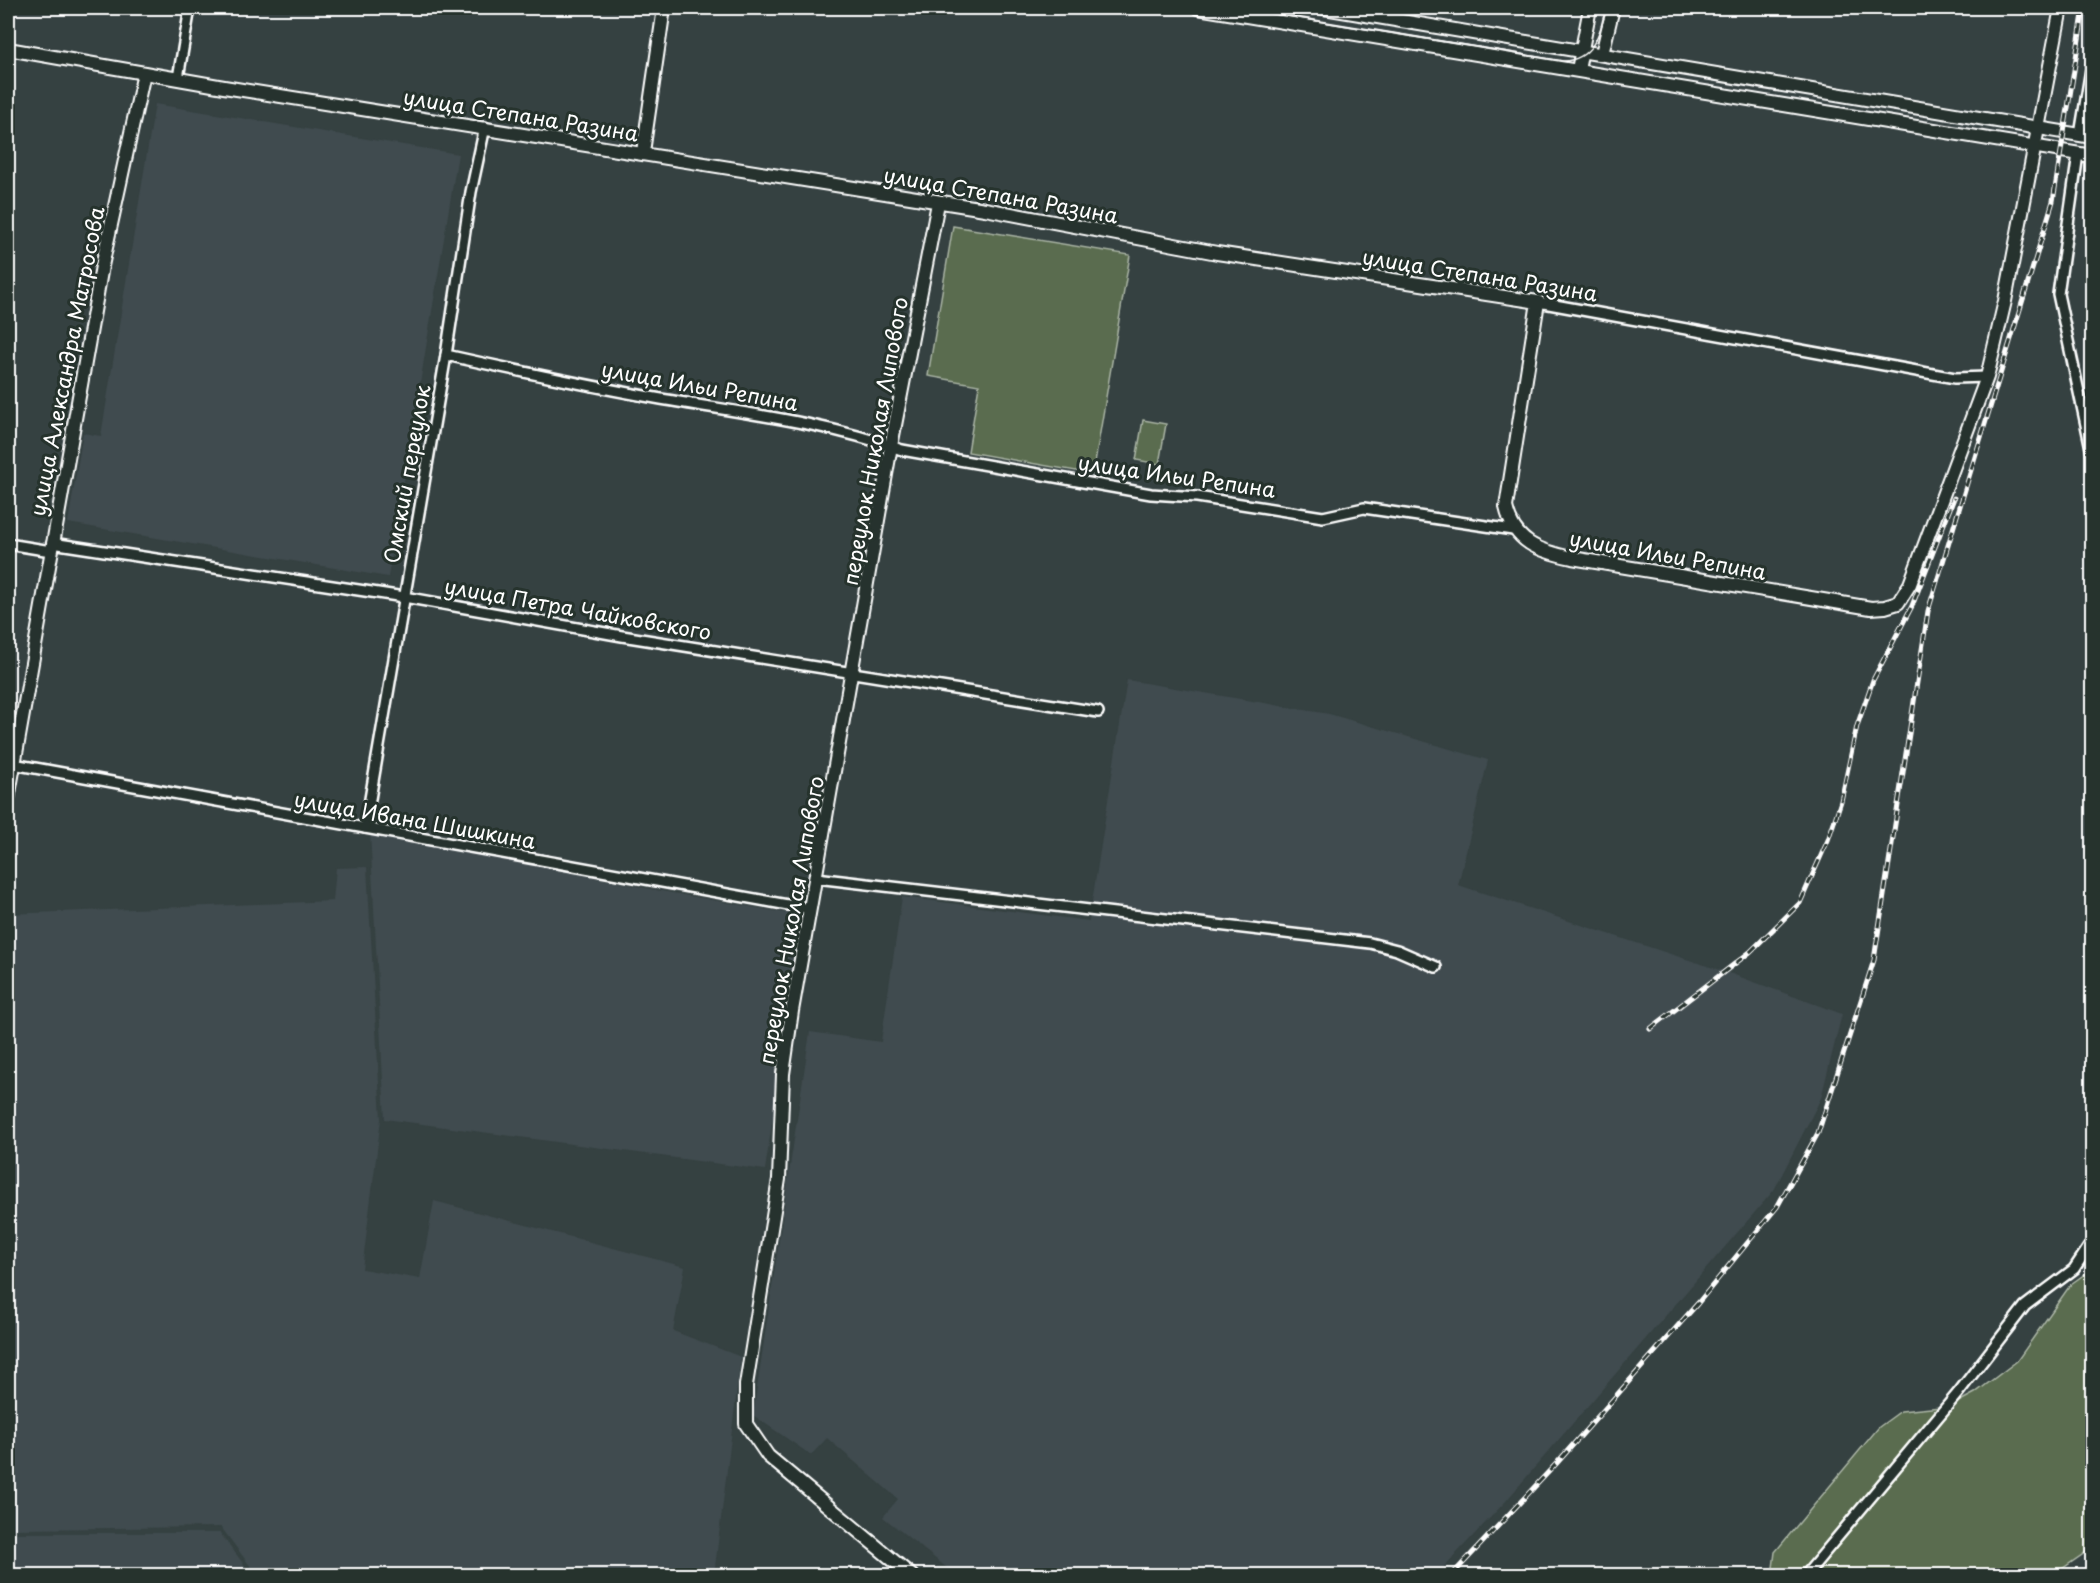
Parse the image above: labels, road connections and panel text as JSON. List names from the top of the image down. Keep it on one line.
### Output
{"streets":{"street":["улица Степана Разина","улица Александра Матросова","улица Ильи Репина","переулок Николая Липового","Омский переулок","улица Петра Чайковского","улица Ивана Шишкина"]},"crossings":[["улица Степана Разина","улица Александра Матросова"],["улица Степана Разина","улица Ильи Репина"],["улица Степана Разина","переулок Николая Липового"],["улица Степана Разина","Омский переулок"],["улица Александра Матросова","улица Петра Чайковского"],["улица Александра Матросова","улица Ивана Шишкина"],["улица Ильи Репина","переулок Николая Липового"],["улица Ильи Репина","Омский переулок"],["переулок Николая Липового","улица Петра Чайковского"],["переулок Николая Липового","улица Ивана Шишкина"],["Омский переулок","улица Петра Чайковского"],["Омский переулок","улица Ивана Шишкина"]]}
